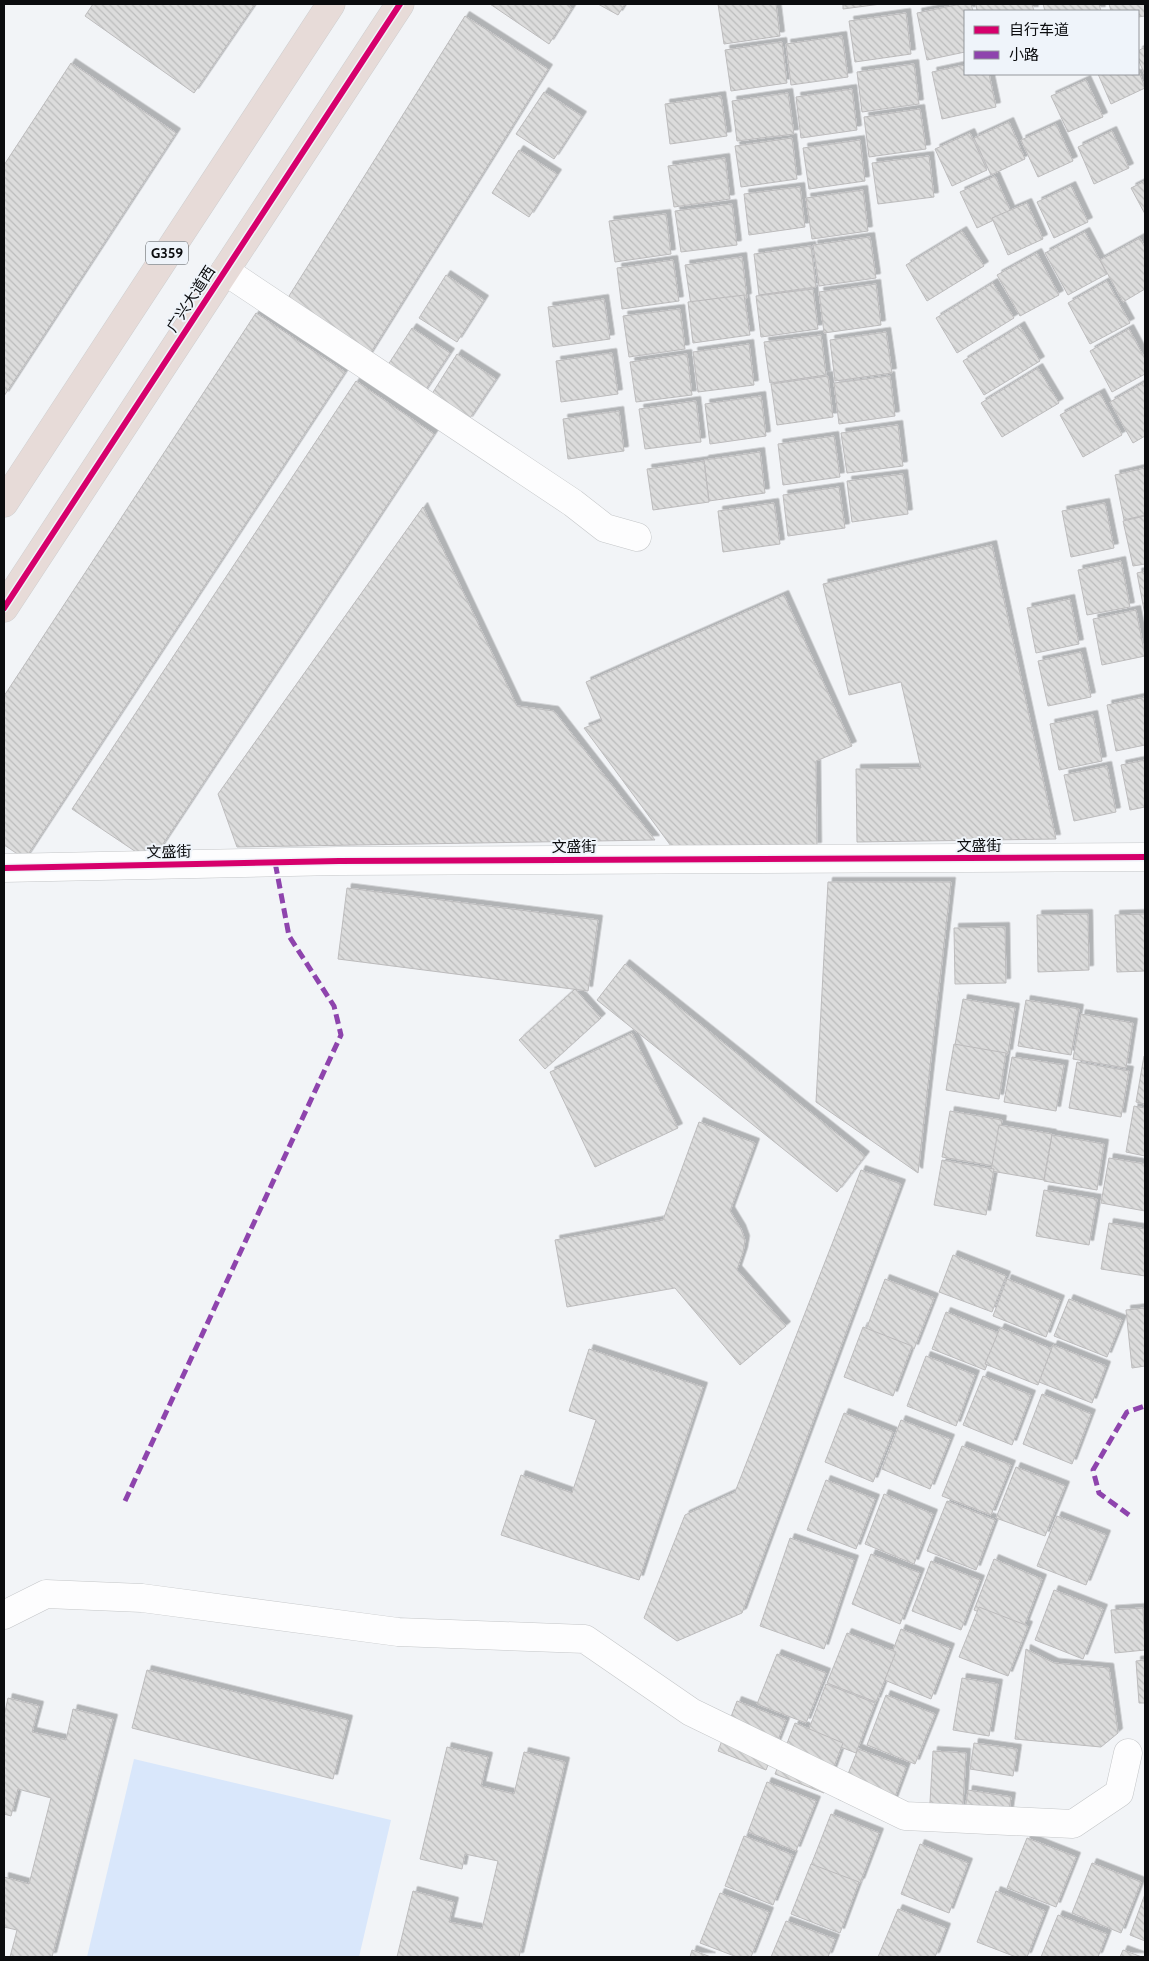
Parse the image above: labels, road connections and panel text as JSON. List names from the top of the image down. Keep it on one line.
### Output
{"streets":{"highway":["G359","广兴大道西"],"street":["文盛街"]},"legend":["自行车道","小路"]}
